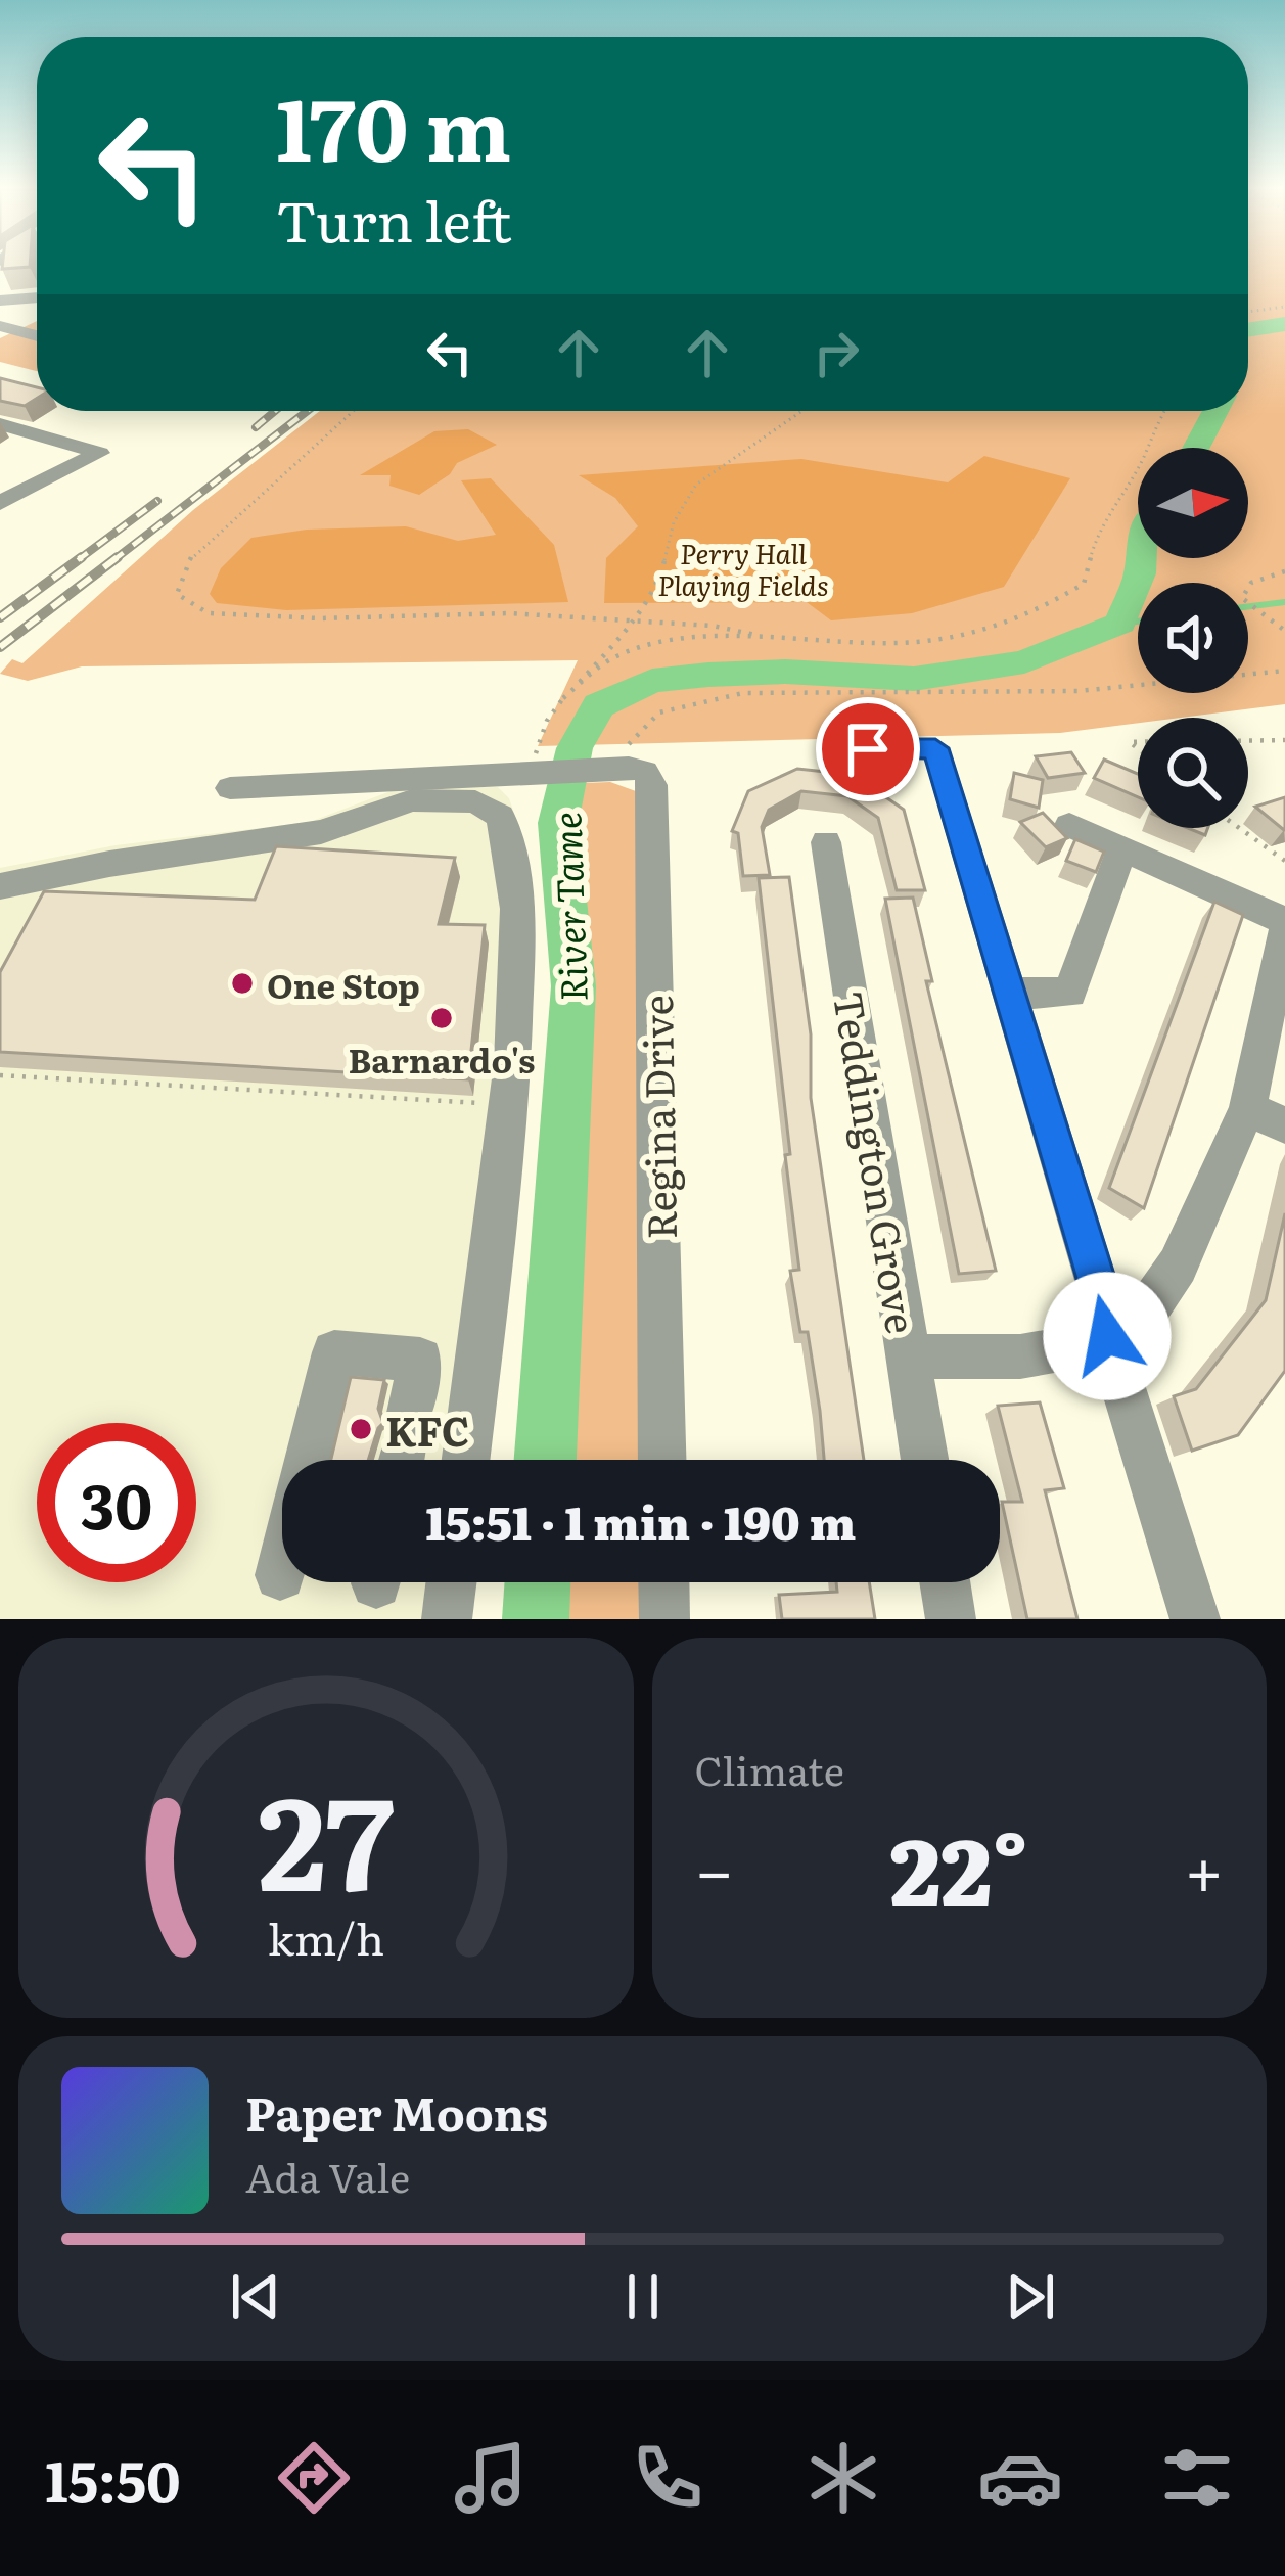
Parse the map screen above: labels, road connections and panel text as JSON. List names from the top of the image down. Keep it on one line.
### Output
{"streets":{"street":["Regina Drive","Teddington Grove"]},"water":["River Tame"],"parks":["Perry Hall Playing Fields"],"places":["One Stop","Barnardo's","KFC"],"north":"right","page":{"turn":["170 m","Turn left"],"limit":"30","trip":"15:51 · 1 min · 190 m","tile":"Climate","heat":["−","22°","+"],"song":["Paper Moons","Ada Vale"],"tabs":"15:50","gauge":["27","km/h"]}}
